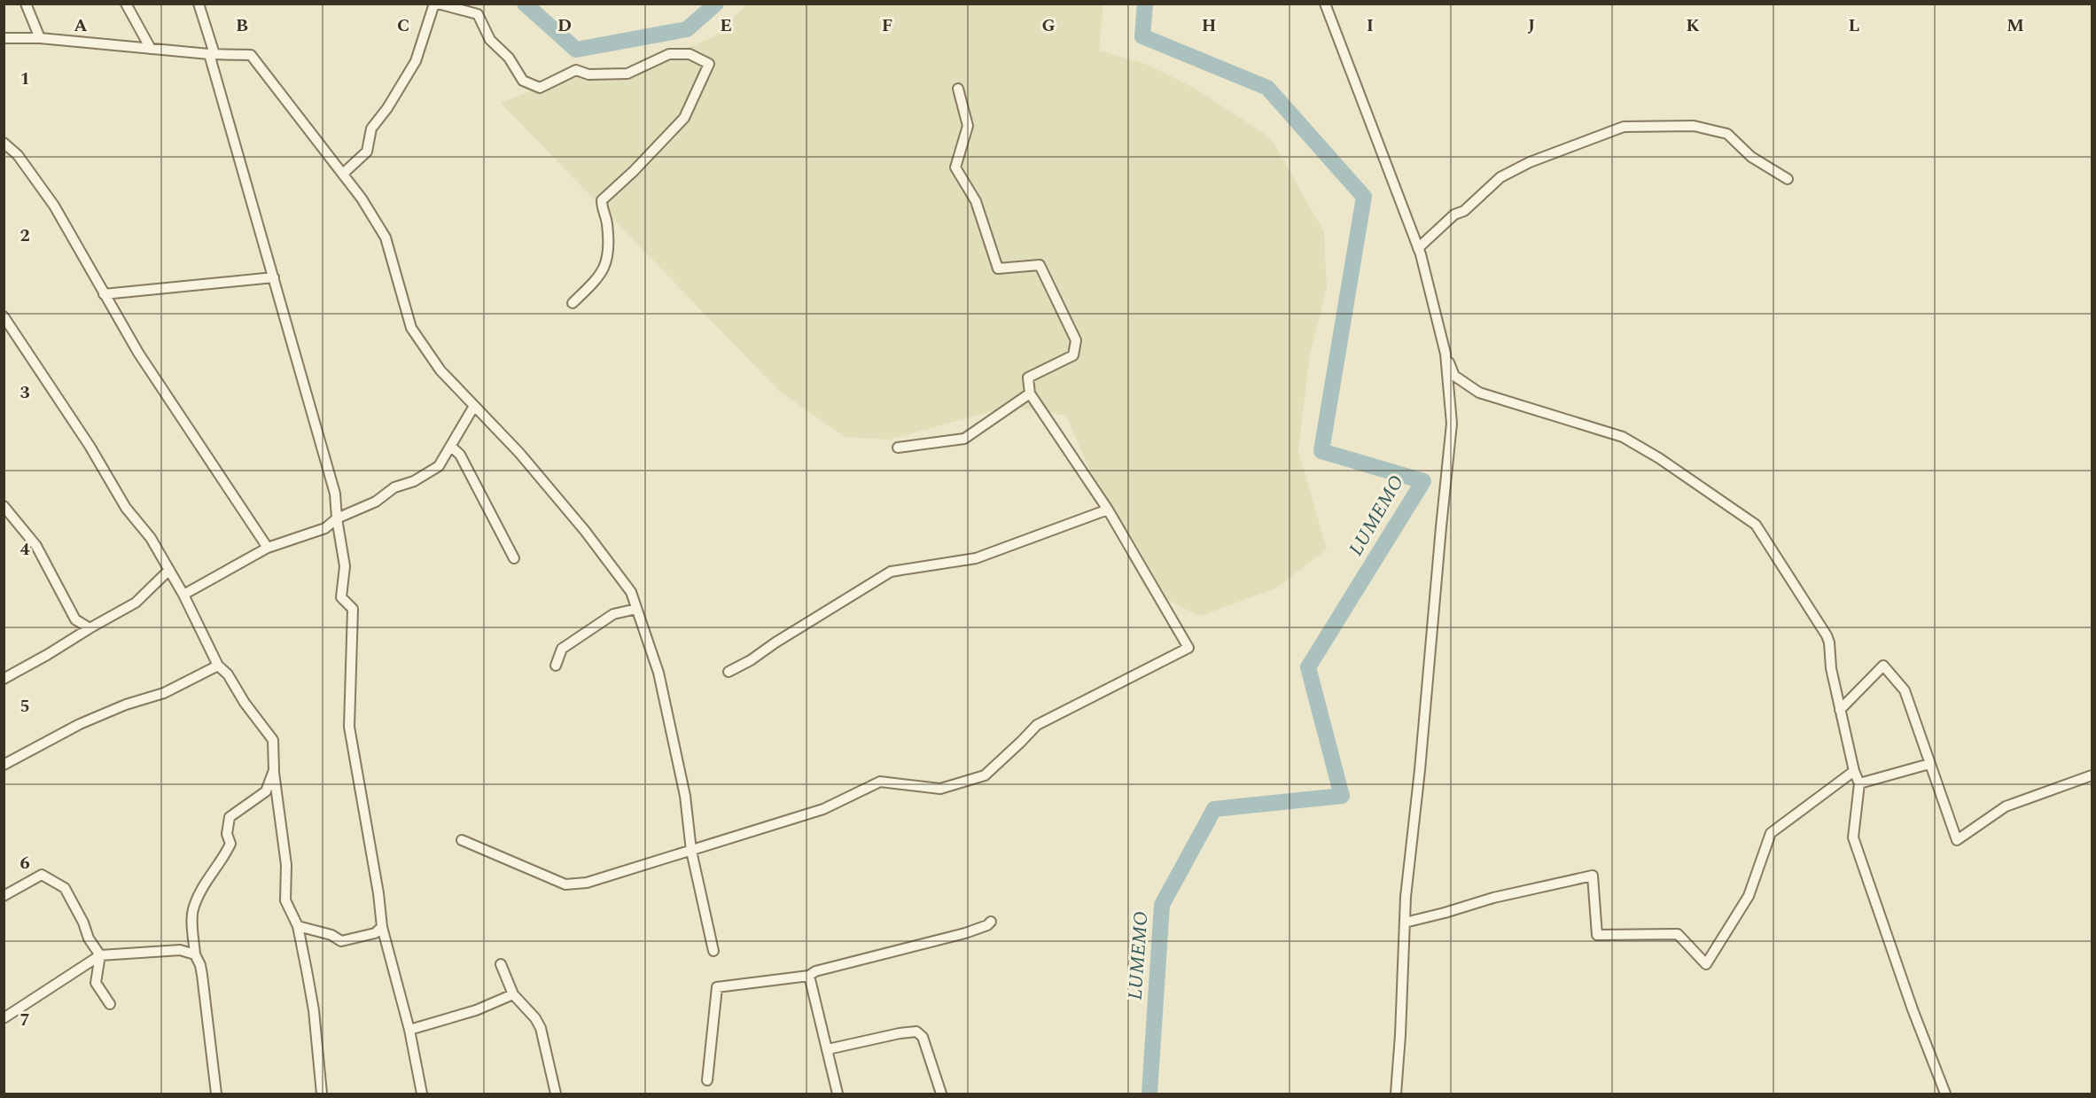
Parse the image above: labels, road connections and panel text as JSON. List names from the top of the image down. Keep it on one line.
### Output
{"water":["LUMEMO"],"grid":{"columns":["A","B","C","D","E","F","G","H","I","J","K","L","M"],"rows":["1","2","3","4","5","6","7"]}}
